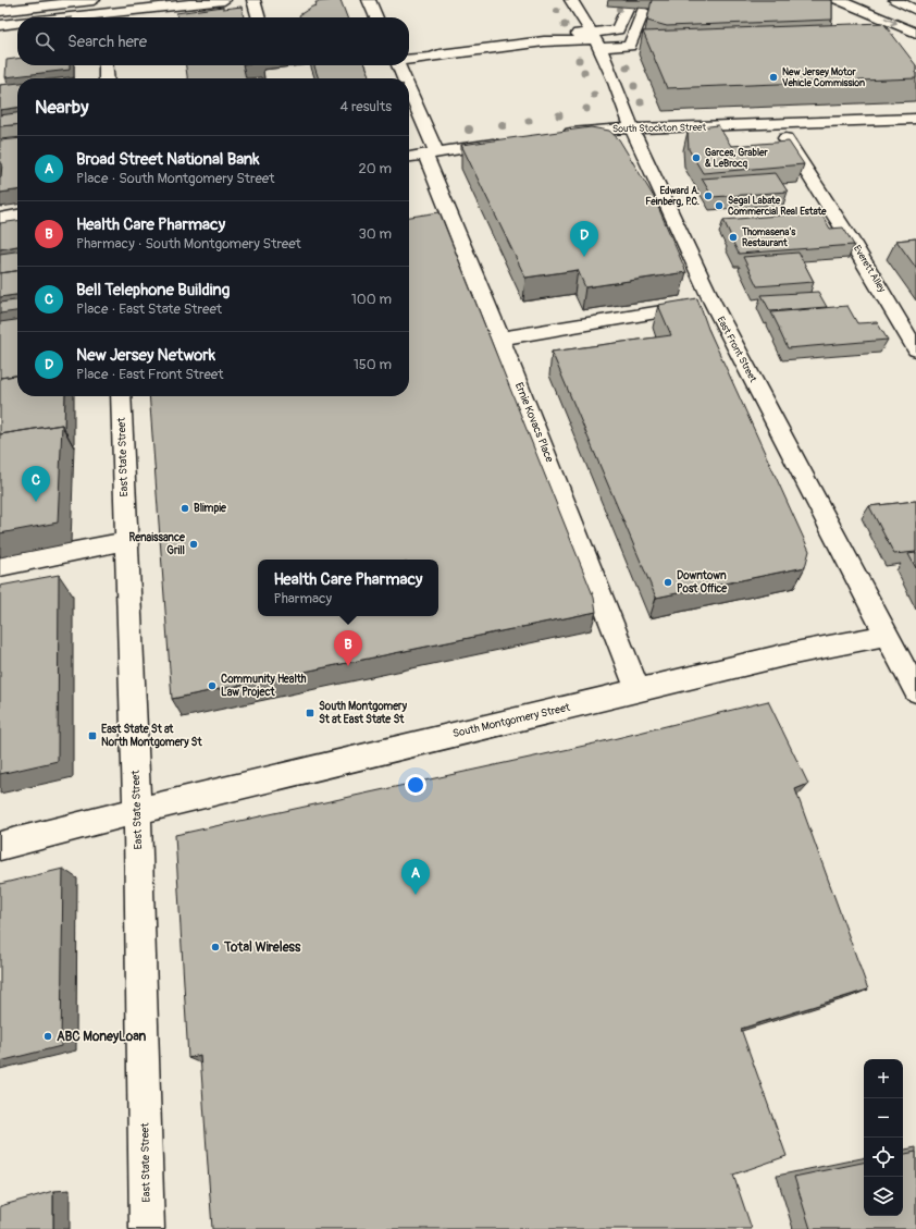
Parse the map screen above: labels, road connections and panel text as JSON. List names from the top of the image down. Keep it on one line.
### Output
{"streets":{"main road":["South Stockton Street","Everett Alley","East Front Street","Ernie Kovacs Place","East State Street","South Montgomery Street"]},"crossings":[["South Stockton Street","Everett Alley"],["South Stockton Street","East Front Street"],["East Front Street","South Montgomery Street"],["Ernie Kovacs Place","South Montgomery Street"],["East State Street","South Montgomery Street"]],"places":{"other":["New Jersey Motor Vehicle Commission","Garces, Grabler & LeBrocq","Edward A. Feinberg, P.C.","Segal Labate Commercial Real Estate","Thomasena's Restaurant","Blimpie","Renaissance Grill","Downtown Post Office","Community Health Law Project","Total Wireless","ABC MoneyLoan"],"transit":["South Montgomery St at East State St","East State St at North Montgomery St"]},"page":{"search":"Search here","heading":["Nearby","4 results"],"list":[{"mark":"A","name":"Broad Street National Bank","note":"Place · South Montgomery Street","value":"20 m"},{"mark":"B","name":"Health Care Pharmacy","note":"Pharmacy · South Montgomery Street","value":"30 m"},{"mark":"C","name":"Bell Telephone Building","note":"Place · East State Street","value":"100 m"},{"mark":"D","name":"New Jersey Network","note":"Place · East Front Street","value":"150 m"}],"pins":["D","C","B","A"],"popup":["Health Care Pharmacy","Pharmacy"],"map_buttons":["+","−"]}}
